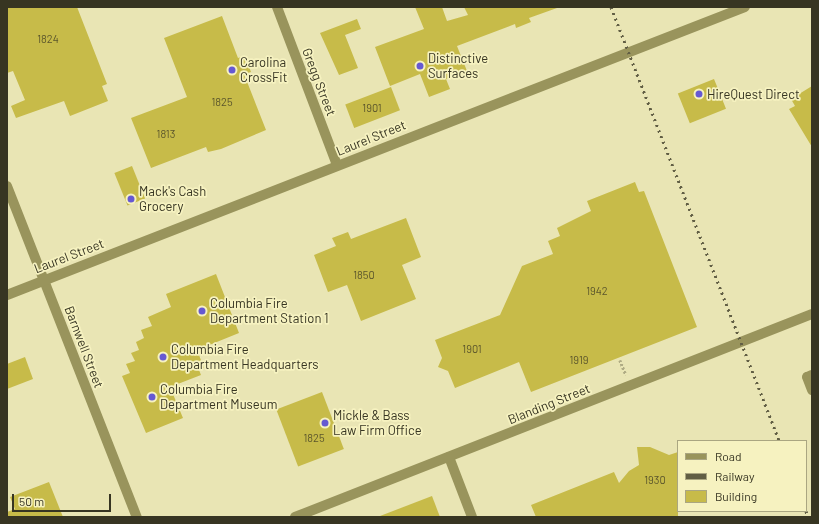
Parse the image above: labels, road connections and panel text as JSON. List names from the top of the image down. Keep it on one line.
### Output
{"streets":{"street":["Gregg Street","Laurel Street","Barnwell Street","Blanding Street"]},"crossings":[["Gregg Street","Laurel Street"],["Laurel Street","Barnwell Street"]],"places":["Distinctive Surfaces","Carolina CrossFit","HireQuest Direct","Mack's Cash Grocery","Columbia Fire Department Station 1","Columbia Fire Department Headquarters","Columbia Fire Department Museum","Mickle & Bass Law Firm Office"],"house_numbers":["1824","1825","1901","1813","1850","1942","1901","1919","1825","1930"],"legend":["Road","Railway","Building"],"scale_bar":"50 m"}
